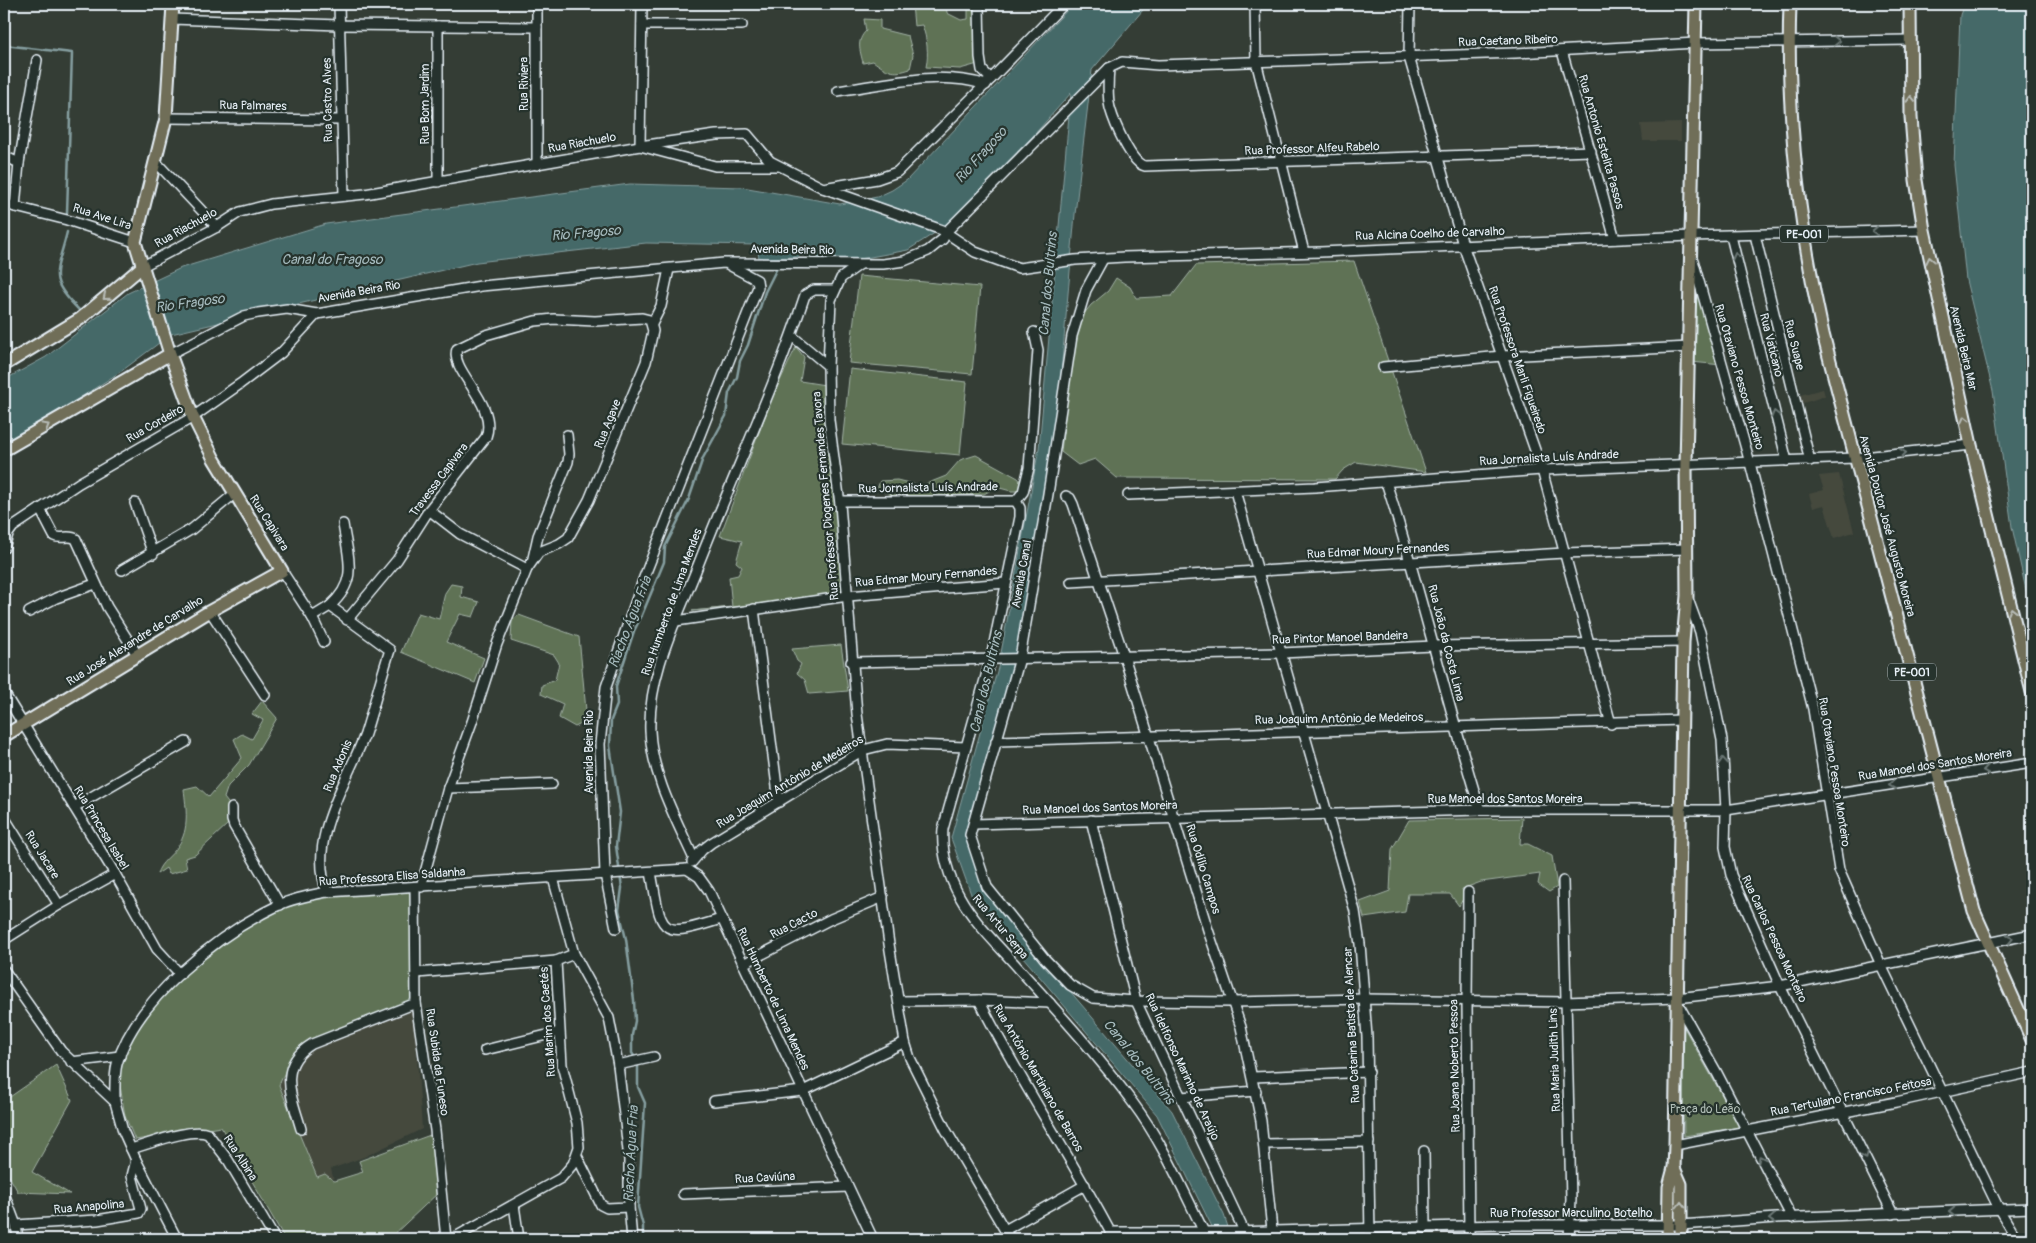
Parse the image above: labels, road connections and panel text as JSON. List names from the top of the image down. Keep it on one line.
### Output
{"streets":{"main road":["Rua Ave Lira","PE-001","Avenida Beira Rio","Avenida Beira Mar","Rua Capivara","Avenida Doutor José Augusto Moreira","Rua José Alexandre de Carvalho"],"street":["Rua Caetano Ribeiro","Rua Riviera","Rua Castro Alves","Rua Bom Jardim","Rua Palmares","Rua Antonio Estelita Passos","Rua Riachuelo","Rua Professor Alfeu Rabelo","Rua Alcina Coelho de Carvalho","Rua Vaticano","Rua Suape","Rua Professora Marli Figueiredo","Rua Otaviano Pessoa Monteiro","Rua Cordeiro","Rua Agave","Rua Jornalista Luís Andrade","Travessa Capivara","Rua Professor Diogenes Fernandes Tavora","Rua Edmar Moury Fernandes","Avenida Canal","Rua Humberto de Lima Mendes","Rua Pintor Manoel Bandeira","Rua João da Costa Lima","Rua Joaquim Antônio de Medeiros","Rua Manoel dos Santos Moreira","Rua Adonis","Rua Princesa Isabel","Rua Jacare","Rua Odílio Campos","Rua Professora Elisa Saldanha","Rua Cacto","Rua Artur Serpa","Rua Carlos Pessoa Monteiro","Rua Marim dos Caetés","Rua Catarina Batista de Alencar","Rua Maria Judith Lins","Rua Subida da Funeso","Rua Joana Noberto Pessoa","Rua Idelfonso Marinho de Araújo","Rua Antônio Martiniano de Barros","Rua Tertuliano Francisco Feitosa","Rua Albina","Rua Caviúna","Rua Anapolina","Rua Professor Marculino Botelho"]},"crossings":[["Rua Caetano Ribeiro","Rua Antonio Estelita Passos"],["Rua Caetano Ribeiro","Rua Professor Alfeu Rabelo"],["Rua Caetano Ribeiro","Avenida Beira Mar"],["Rua Caetano Ribeiro","Rua Professora Marli Figueiredo"],["Rua Caetano Ribeiro","Avenida Doutor José Augusto Moreira"],["Rua Riviera","Rua Riachuelo"],["Rua Castro Alves","Rua Palmares"],["Rua Castro Alves","Rua Riachuelo"],["Rua Bom Jardim","Rua Riachuelo"],["Rua Antonio Estelita Passos","Rua Professor Alfeu Rabelo"],["Rua Antonio Estelita Passos","Rua Alcina Coelho de Carvalho"],["Rua Riachuelo","Rua Ave Lira"],["Rua Riachuelo","Rua Alcina Coelho de Carvalho"],["Rua Professor Alfeu Rabelo","Rua Professora Marli Figueiredo"],["Rua Ave Lira","Avenida Beira Rio"],["Rua Ave Lira","Rua Capivara"],["Rua Alcina Coelho de Carvalho","Rua Vaticano"],["Rua Alcina Coelho de Carvalho","Rua Suape"],["Rua Alcina Coelho de Carvalho","Avenida Beira Mar"],["Rua Alcina Coelho de Carvalho","Rua Professora Marli Figueiredo"],["Rua Alcina Coelho de Carvalho","Avenida Doutor José Augusto Moreira"],["Rua Alcina Coelho de Carvalho","Avenida Canal"],["Avenida Beira Rio","Rua Cordeiro"],["Avenida Beira Rio","Rua Agave"],["Avenida Beira Rio","Rua Capivara"],["Avenida Beira Rio","Rua Professora Elisa Saldanha"],["Rua Vaticano","Rua Jornalista Luís Andrade"],["Rua Suape","Rua Jornalista Luís Andrade"],["Avenida Beira Mar","Rua Jornalista Luís Andrade"],["Rua Professora Marli Figueiredo","Rua Jornalista Luís Andrade"],["Rua Professora Marli Figueiredo","Rua Edmar Moury Fernandes"],["Rua Professora Marli Figueiredo","Rua Pintor Manoel Bandeira"],["Rua Professora Marli Figueiredo","Rua Joaquim Antônio de Medeiros"],["Rua Otaviano Pessoa Monteiro","Rua Jornalista Luís Andrade"],["Rua Otaviano Pessoa Monteiro","Rua Manoel dos Santos Moreira"],["Rua Otaviano Pessoa Monteiro","Rua Tertuliano Francisco Feitosa"],["Rua Otaviano Pessoa Monteiro","Rua Professor Marculino Botelho"],["Rua Cordeiro","Rua Capivara"],["Rua Agave","Travessa Capivara"],["Rua Jornalista Luís Andrade","Rua Professor Diogenes Fernandes Tavora"],["Rua Jornalista Luís Andrade","Avenida Doutor José Augusto Moreira"],["Rua Jornalista Luís Andrade","Rua João da Costa Lima"],["Rua Jornalista Luís Andrade","Rua Artur Serpa"],["Rua Jornalista Luís Andrade","Rua Catarina Batista de Alencar"],["Travessa Capivara","Rua Adonis"],["Rua Professor Diogenes Fernandes Tavora","Rua Edmar Moury Fernandes"],["Rua Professor Diogenes Fernandes Tavora","Rua Humberto de Lima Mendes"],["Rua Professor Diogenes Fernandes Tavora","Rua Pintor Manoel Bandeira"],["Rua Professor Diogenes Fernandes Tavora","Rua Joaquim Antônio de Medeiros"],["Rua Professor Diogenes Fernandes Tavora","Rua Cacto"],["Rua Professor Diogenes Fernandes Tavora","Rua Antônio Martiniano de Barros"],["Rua Capivara","Rua José Alexandre de Carvalho"],["Avenida Doutor José Augusto Moreira","Rua Manoel dos Santos Moreira"],["Rua Edmar Moury Fernandes","Rua Humberto de Lima Mendes"],["Rua Edmar Moury Fernandes","Rua João da Costa Lima"],["Rua Edmar Moury Fernandes","Rua Odílio Campos"],["Rua Edmar Moury Fernandes","Rua Artur Serpa"],["Rua Edmar Moury Fernandes","Rua Catarina Batista de Alencar"],["Avenida Canal","Rua Pintor Manoel Bandeira"],["Avenida Canal","Rua Joaquim Antônio de Medeiros"],["Avenida Canal","Rua Manoel dos Santos Moreira"],["Avenida Canal","Rua Idelfonso Marinho de Araújo"],["Rua Humberto de Lima Mendes","Rua Joaquim Antônio de Medeiros"],["Rua Humberto de Lima Mendes","Rua Professora Elisa Saldanha"],["Rua Humberto de Lima Mendes","Rua Cacto"],["Rua Humberto de Lima Mendes","Rua Caviúna"],["Rua Pintor Manoel Bandeira","Rua João da Costa Lima"],["Rua Pintor Manoel Bandeira","Rua Odílio Campos"],["Rua Pintor Manoel Bandeira","Rua Artur Serpa"],["Rua Pintor Manoel Bandeira","Rua Catarina Batista de Alencar"],["Rua José Alexandre de Carvalho","Rua Princesa Isabel"],["Rua João da Costa Lima","Rua Joaquim Antônio de Medeiros"],["Rua João da Costa Lima","Rua Manoel dos Santos Moreira"],["Rua Joaquim Antônio de Medeiros","Rua Odílio Campos"],["Rua Joaquim Antônio de Medeiros","Rua Artur Serpa"],["Rua Joaquim Antônio de Medeiros","Rua Catarina Batista de Alencar"],["Rua Manoel dos Santos Moreira","Rua Odílio Campos"],["Rua Manoel dos Santos Moreira","Rua Carlos Pessoa Monteiro"],["Rua Manoel dos Santos Moreira","Rua Catarina Batista de Alencar"],["Rua Manoel dos Santos Moreira","Rua Idelfonso Marinho de Araújo"],["Rua Adonis","Rua Professora Elisa Saldanha"],["Rua Princesa Isabel","Rua Professora Elisa Saldanha"],["Rua Odílio Campos","Rua Professor Marculino Botelho"],["Rua Professora Elisa Saldanha","Rua Subida da Funeso"],["Rua Professora Elisa Saldanha","Rua Albina"],["Rua Professora Elisa Saldanha","Rua Anapolina"],["Rua Artur Serpa","Rua Professor Marculino Botelho"],["Rua Carlos Pessoa Monteiro","Rua Tertuliano Francisco Feitosa"],["Rua Carlos Pessoa Monteiro","Rua Professor Marculino Botelho"],["Rua Catarina Batista de Alencar","Rua Professor Marculino Botelho"],["Rua Maria Judith Lins","Rua Professor Marculino Botelho"],["Rua Joana Noberto Pessoa","Rua Professor Marculino Botelho"],["Rua Idelfonso Marinho de Araújo","Rua Professor Marculino Botelho"],["Rua Antônio Martiniano de Barros","Rua Professor Marculino Botelho"]],"one_way":["Rua Vaticano","Avenida Beira Mar"],"water":["Rio Fragoso","Canal do Fragoso","Canal dos Bultrins","Riacho Água Fria"],"parks":["Praça do Leão"]}
